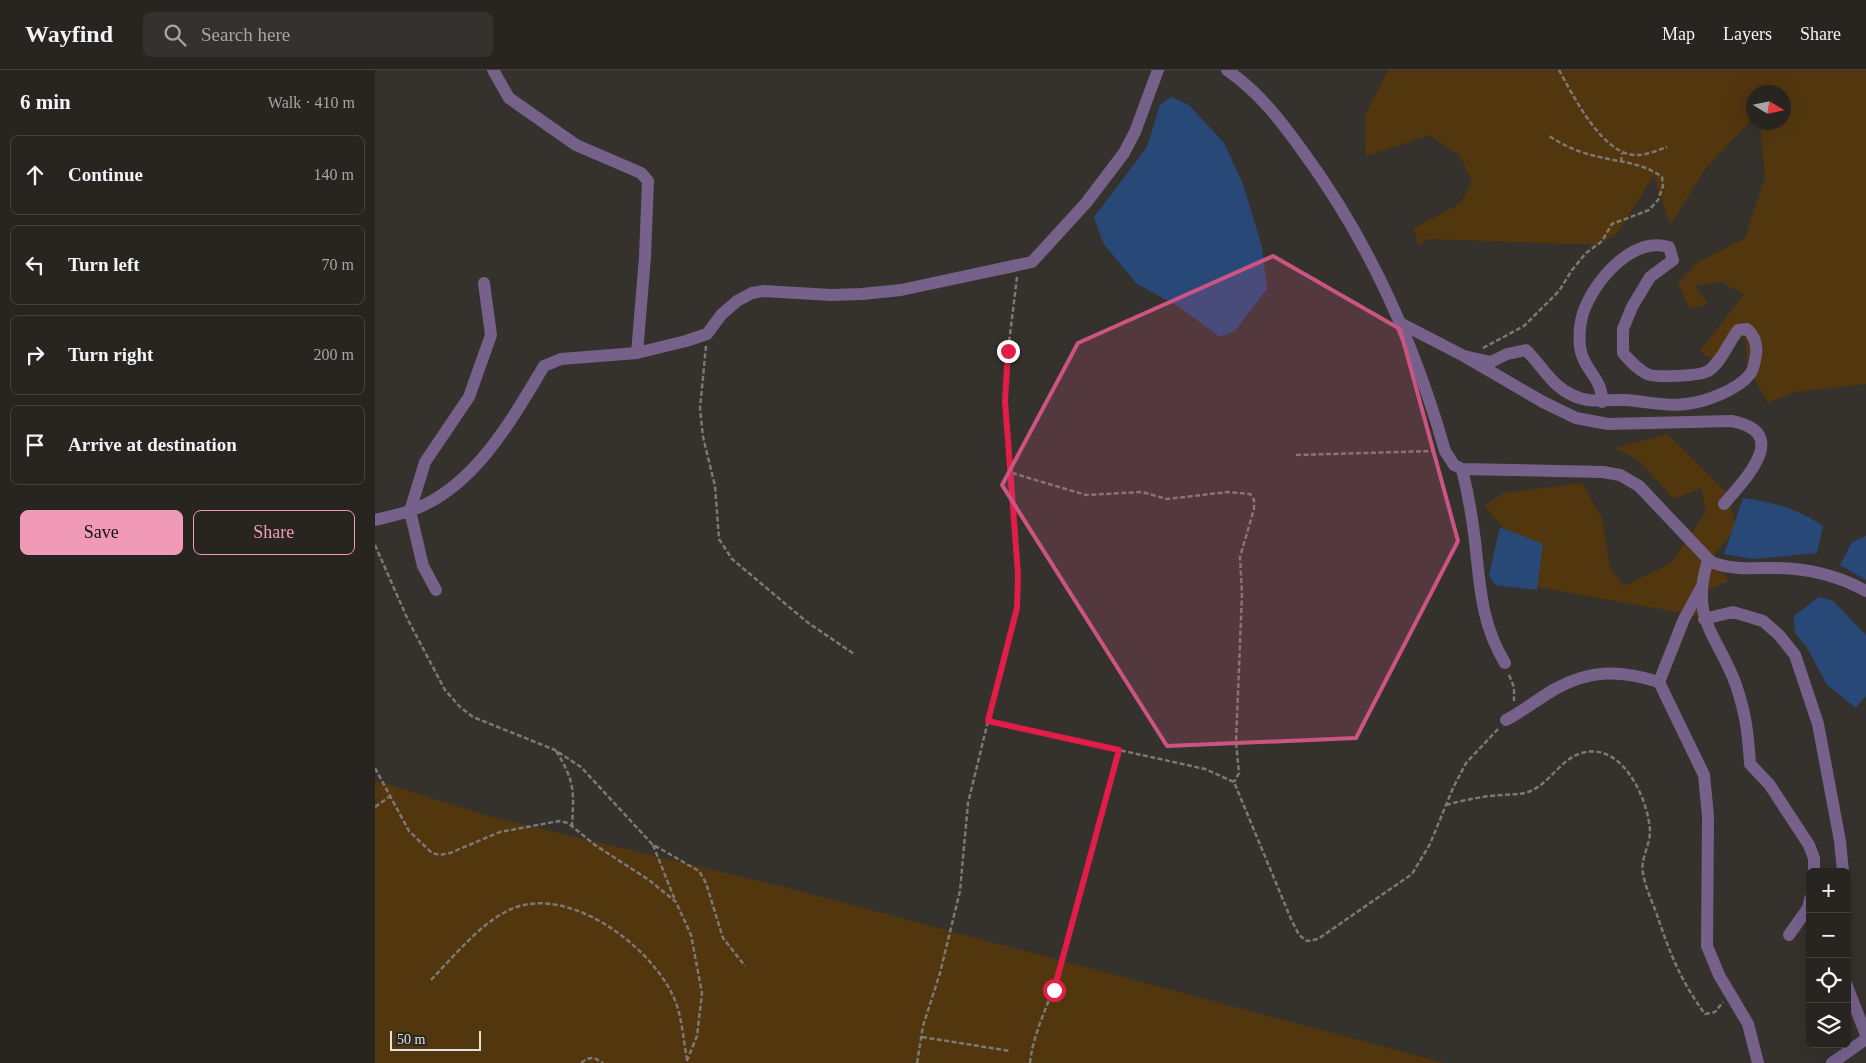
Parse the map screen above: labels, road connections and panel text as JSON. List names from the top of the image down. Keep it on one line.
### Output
{"scale_bar":"50 m","north":"right","page":{"header":"Wayfind","search":"Search here","nav":["Map","Layers","Share"],"heading":["6 min","Walk · 410 m"],"list":[["Continue","140 m"],["Turn left","70 m"],["Turn right","200 m"],"Arrive at destination"],"buttons":["Save","Share"],"map_buttons":["+","−"],"scale":"50 m"}}
